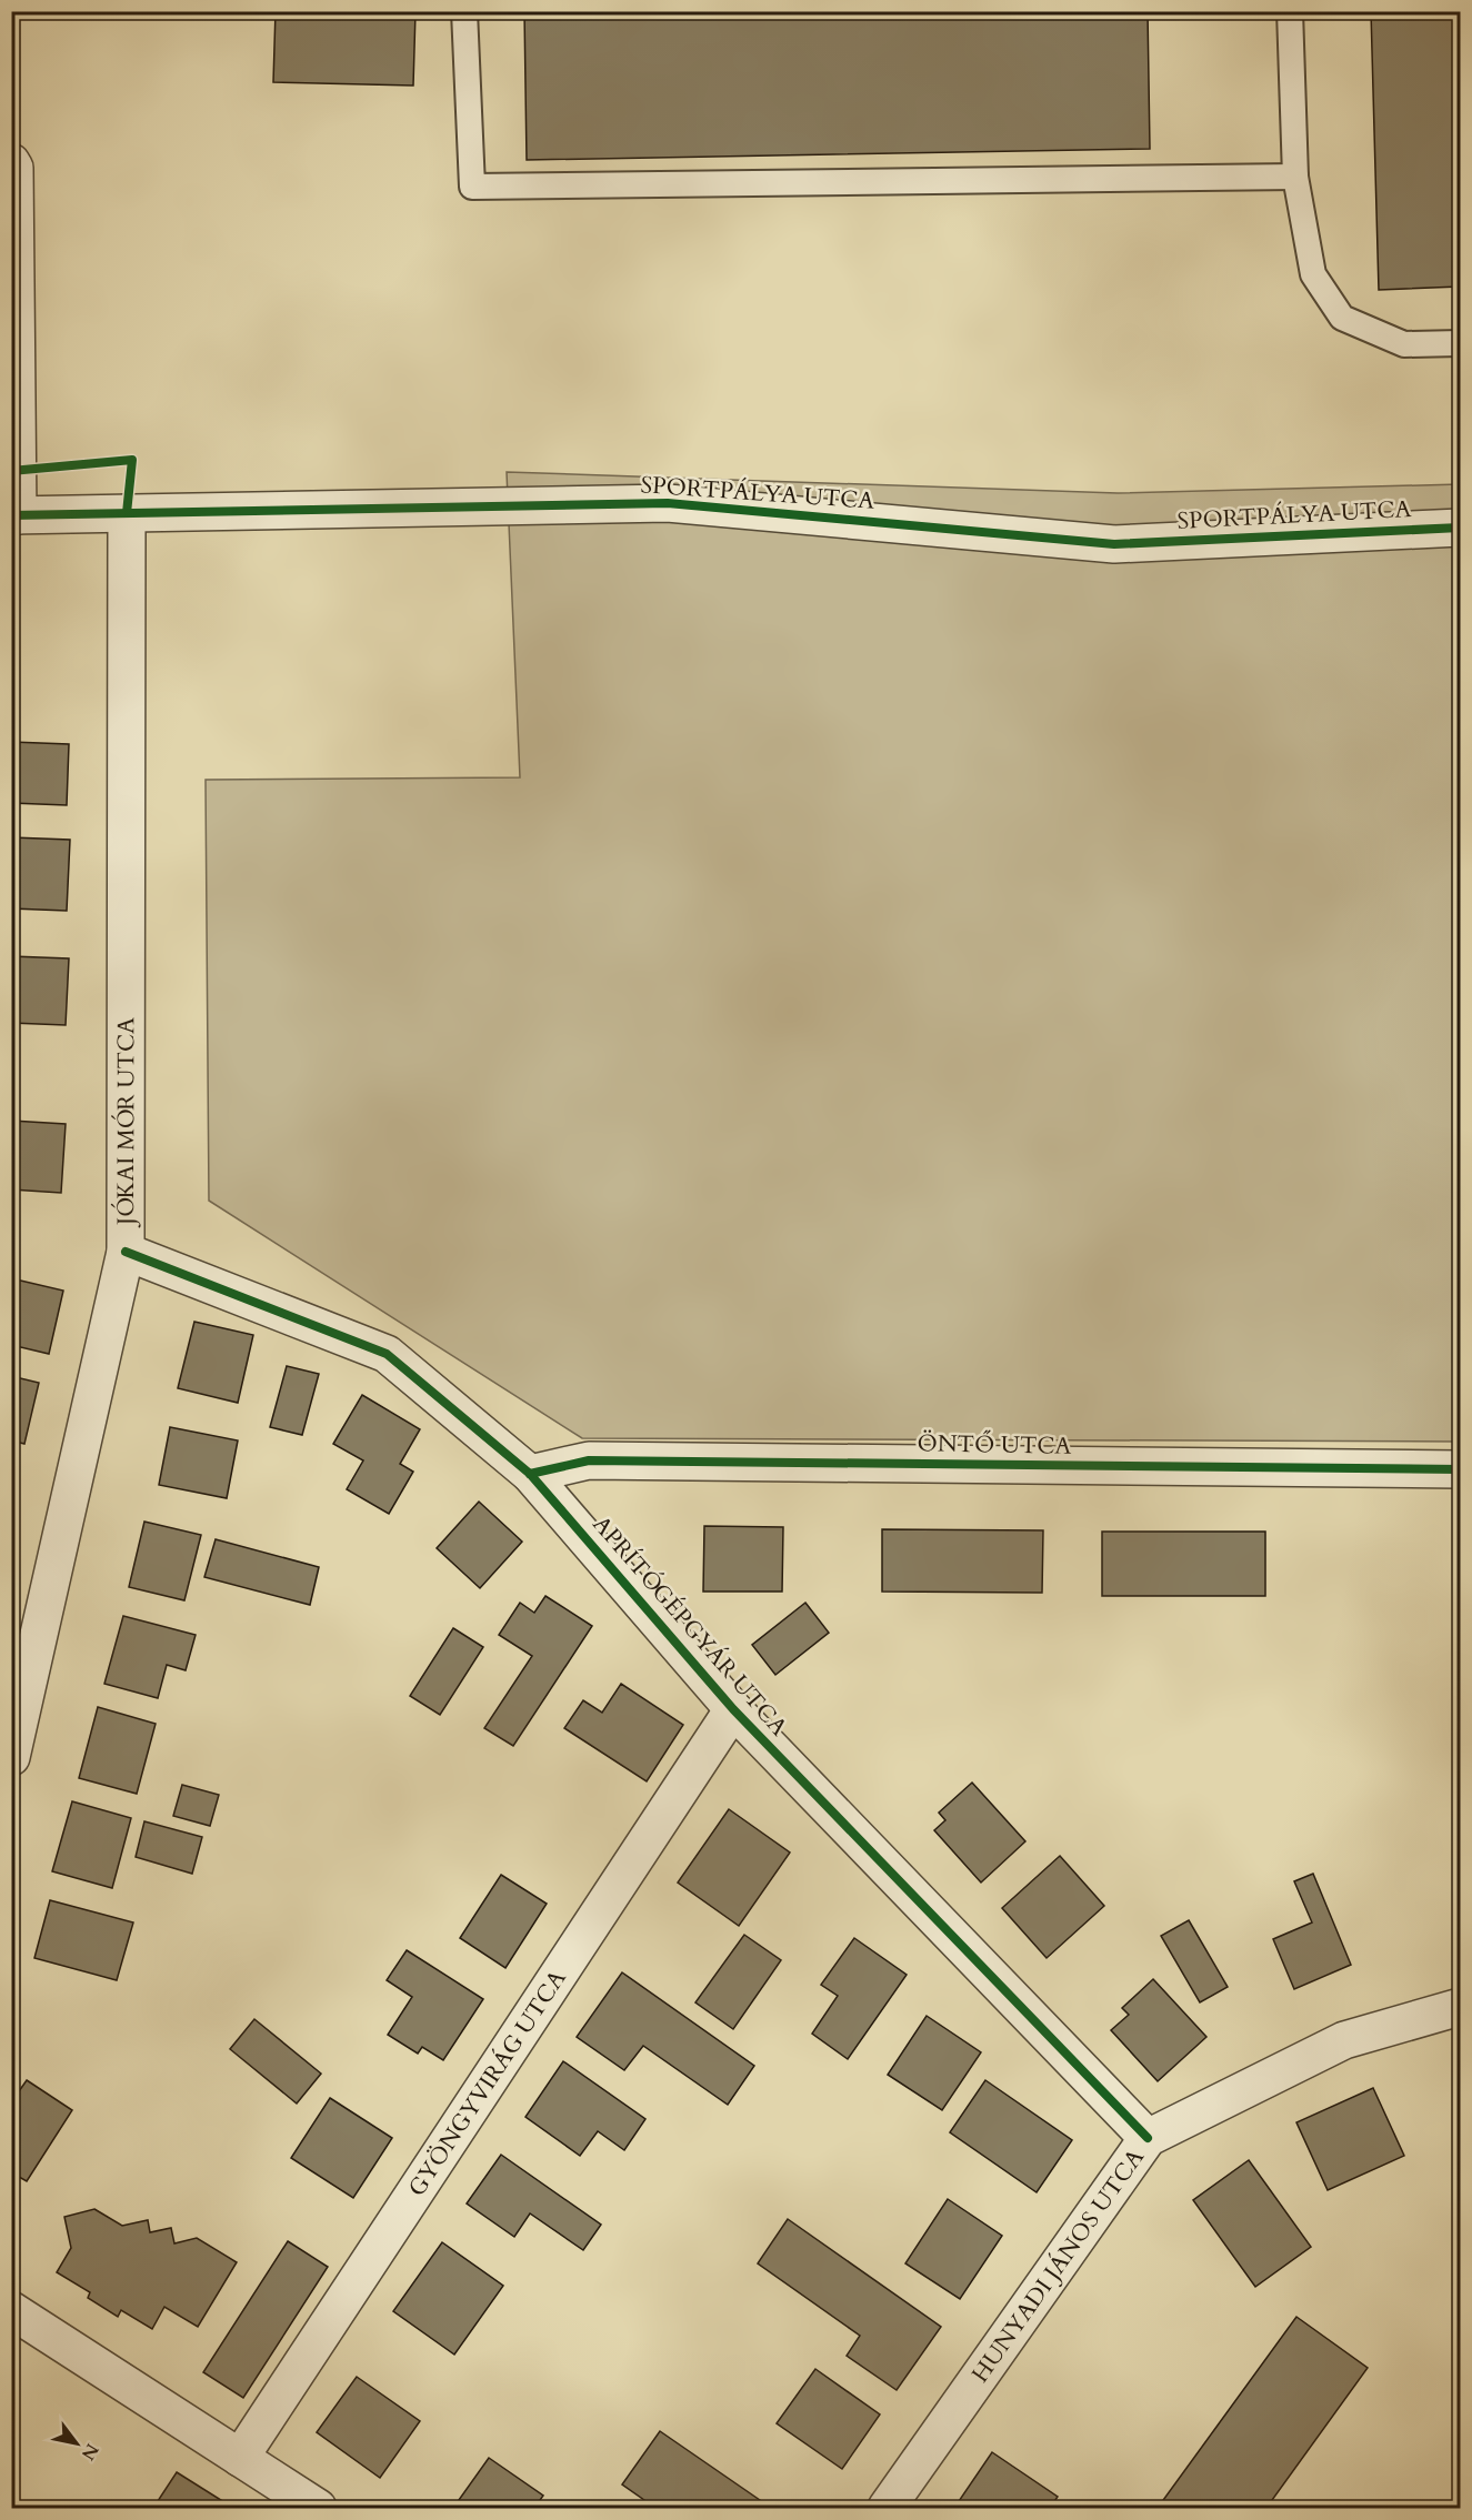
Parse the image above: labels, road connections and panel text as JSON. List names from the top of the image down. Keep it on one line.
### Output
{"streets":{"street":["SPORTPÁLYA UTCA","JÓKAI MÓR UTCA","ÖNTŐ UTCA","APRÍTÓGÉPGYÁR UTCA","GYÖNGYVIRÁG UTCA","HUNYADI JÁNOS UTCA"]},"crossings":[["SPORTPÁLYA UTCA","JÓKAI MÓR UTCA"],["JÓKAI MÓR UTCA","APRÍTÓGÉPGYÁR UTCA"],["ÖNTŐ UTCA","APRÍTÓGÉPGYÁR UTCA"],["APRÍTÓGÉPGYÁR UTCA","GYÖNGYVIRÁG UTCA"],["APRÍTÓGÉPGYÁR UTCA","HUNYADI JÁNOS UTCA"]],"north":"bottom right"}
